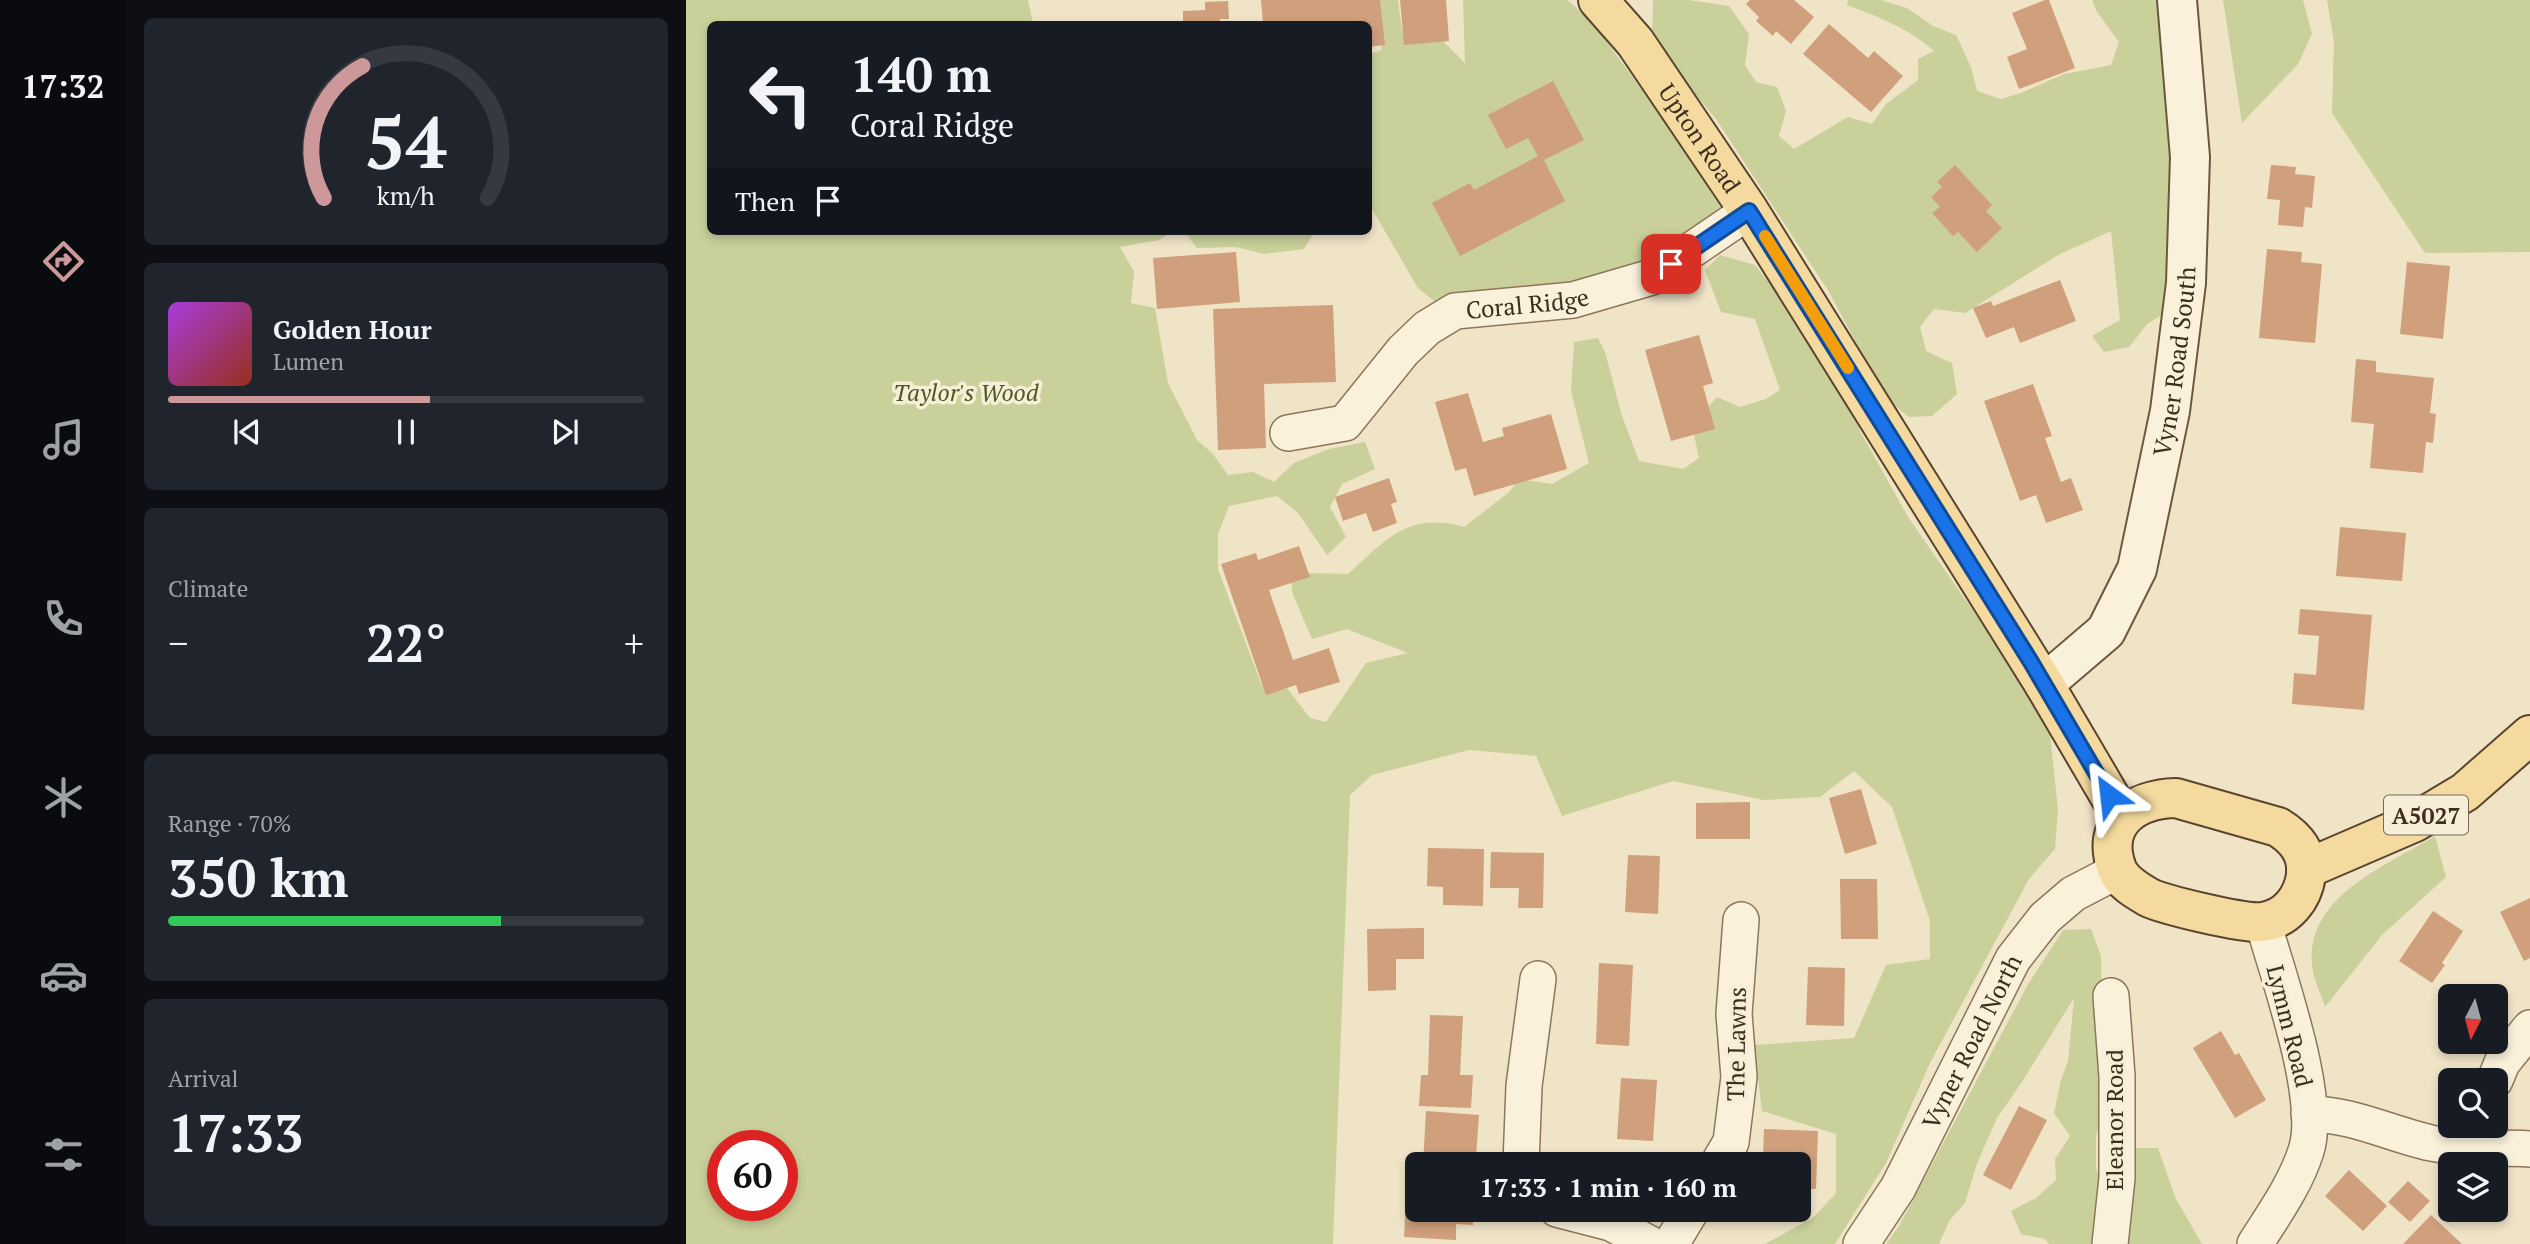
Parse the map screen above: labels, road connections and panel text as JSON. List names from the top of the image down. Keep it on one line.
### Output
{"streets":{"main road":["Upton Road","A5027"],"street":["Coral Ridge","Vyner Road South","Lymm Road","Vyner Road North","The Lawns","Eleanor Road"]},"crossings":[["Upton Road","Coral Ridge"],["Upton Road","Vyner Road South"]],"parks":["Taylor's Wood"],"north":"bottom","page":{"tabs":"17:32","turn":["140 m","Coral Ridge"],"then":"Then","song":["Golden Hour","Lumen"],"tile":["Climate",["Range · 70%","350 km"],["Arrival","17:33"]],"heat":["−","22°","+"],"limit":"60","trip":"17:33 · 1 min · 160 m","gauge":["54","km/h"]}}
